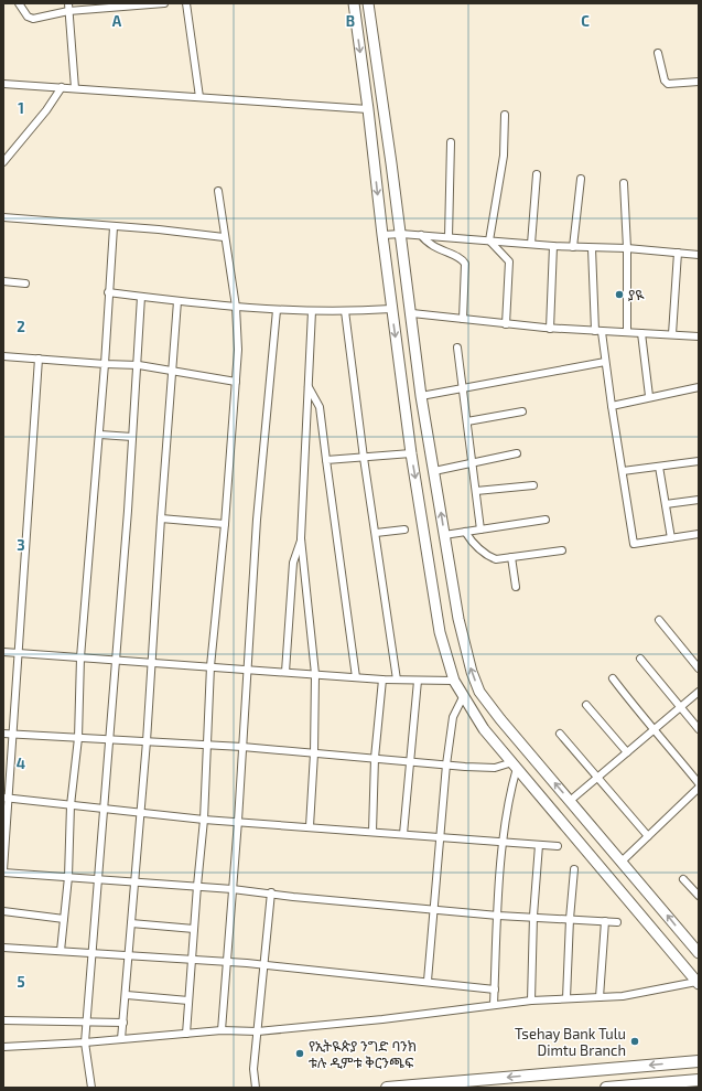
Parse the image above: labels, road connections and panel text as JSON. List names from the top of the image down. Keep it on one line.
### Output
{"places":["ያዪ","Tsehay Bank Tulu Dimtu Branch","የኢትዪጵያ ንግድ ባንክ ቱሉ ዲምቱ ቅርንጫፍ"],"grid":{"columns":["A","B","C"],"rows":["1","2","3","4","5"]}}
